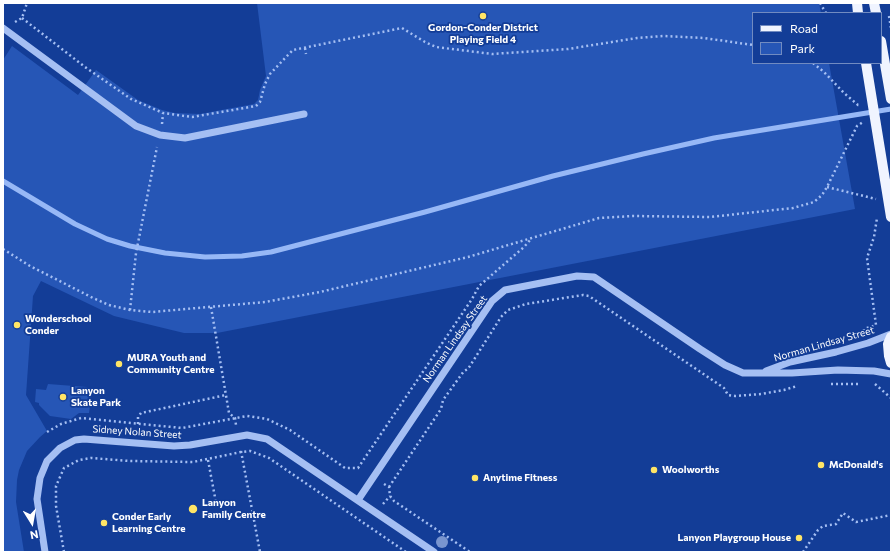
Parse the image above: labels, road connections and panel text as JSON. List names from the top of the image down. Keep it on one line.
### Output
{"streets":{"street":["Norman Lindsay Street","Sidney Nolan Street"]},"crossings":[["Norman Lindsay Street","Sidney Nolan Street"]],"places":["Gordon-Conder District Playing Field 4","Wonderschool Conder","MURA Youth and Community Centre","Lanyon Skate Park","McDonald's","Woolworths","Anytime Fitness","Lanyon Family Centre","Conder Early Learning Centre","Lanyon Playgroup House"],"legend":["Road","Park"],"north":"bottom"}
